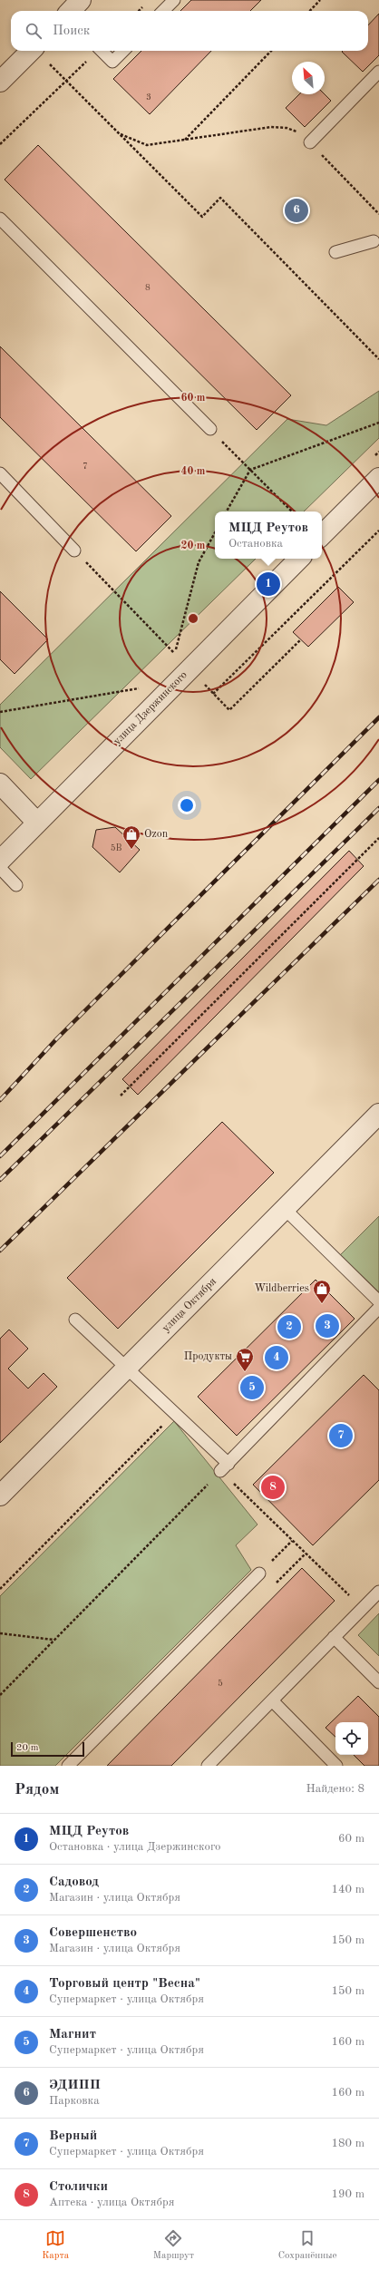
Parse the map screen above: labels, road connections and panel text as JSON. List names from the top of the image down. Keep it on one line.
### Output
{"streets":{"street":["улица Дзержинского","улица Октября"]},"places":{"shop":["Ozon","Wildberries"],"supermarket":["Продукты"]},"house_numbers":["3","8","7","5В","5"],"scale_bar":"20 m","north":"top left","page":{"search":"Поиск","pins":["6","1","3","2","4","5","7","8"],"popup":["МЦД Реутов","Остановка"],"scale":"20 m","heading":["Рядом","Найдено: 8"],"list":[{"mark":"1","name":"МЦД Реутов","note":"Остановка · улица Дзержинского","value":"60 m"},{"mark":"2","name":"Садовод","note":"Магазин · улица Октября","value":"140 m"},{"mark":"3","name":"Совершенство","note":"Магазин · улица Октября","value":"150 m"},{"mark":"4","name":"Торговый центр \"Весна\"","note":"Супермаркет · улица Октября","value":"150 m"},{"mark":"5","name":"Магнит","note":"Супермаркет · улица Октября","value":"160 m"},{"mark":"6","name":"ЭДИПП","note":"Парковка","value":"160 m"},{"mark":"7","name":"Верный","note":"Супермаркет · улица Октября","value":"180 m"},{"mark":"8","name":"Столички","note":"Аптека · улица Октября","value":"190 m"}],"nav":["Карта","Маршрут","Сохранённые"]},"rings":["60 m","40 m","20 m"]}
